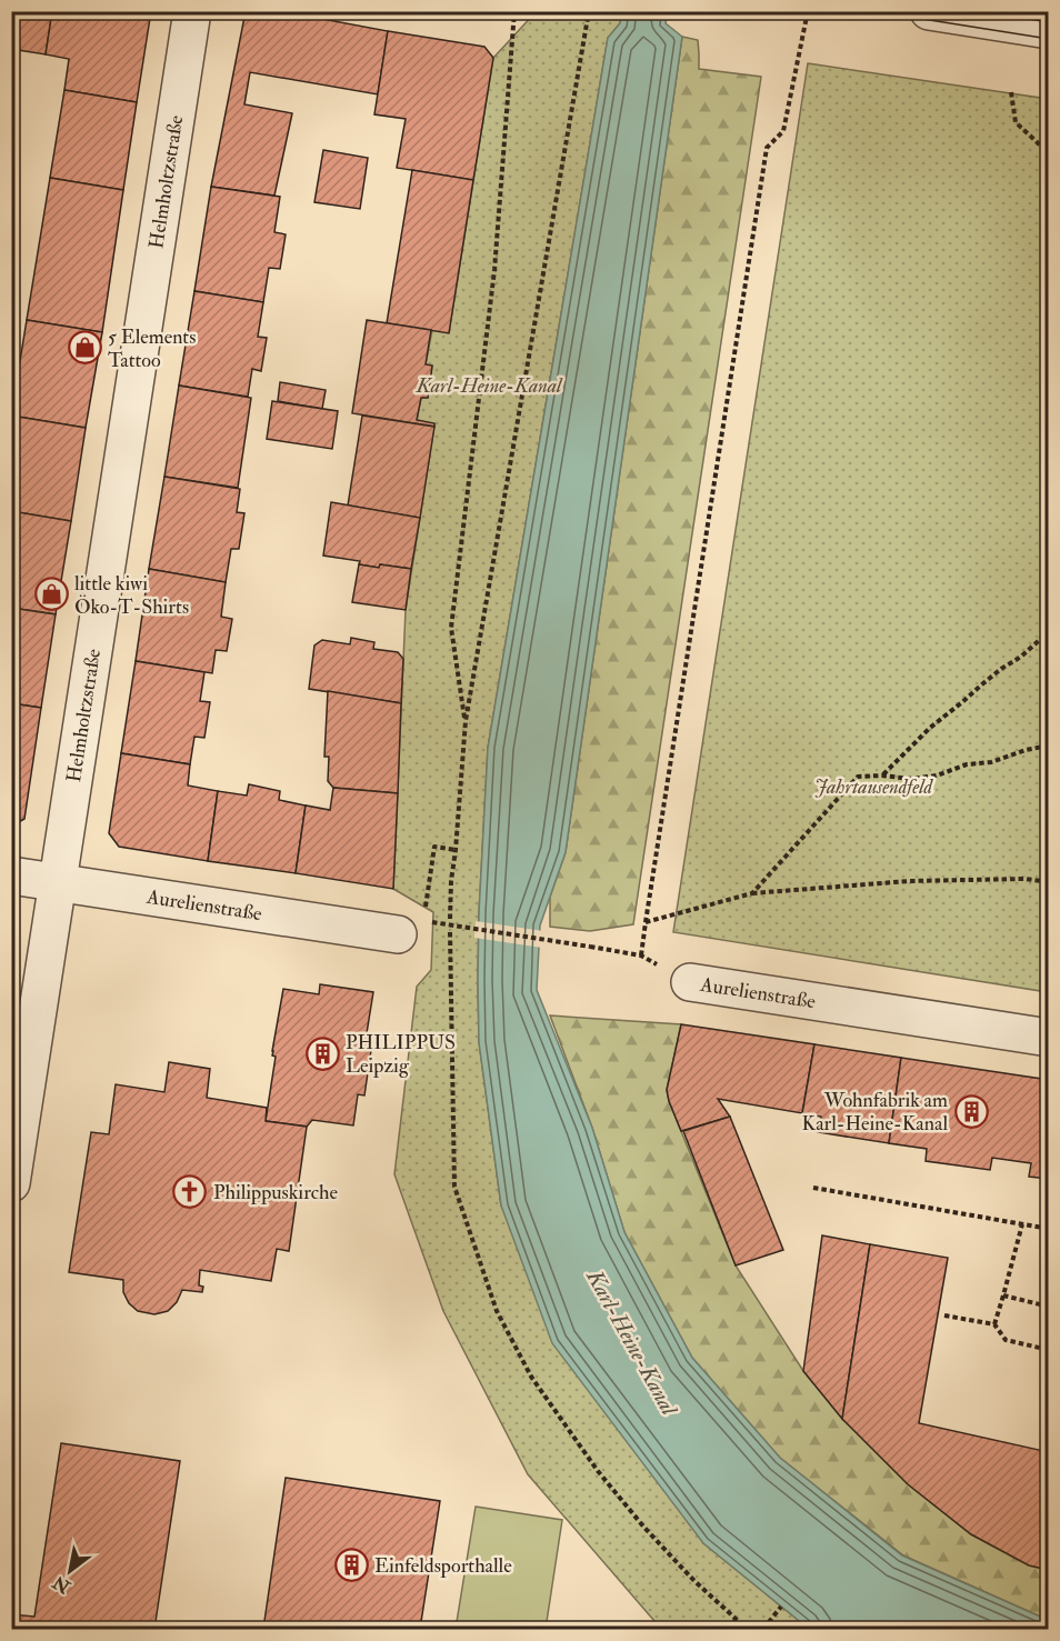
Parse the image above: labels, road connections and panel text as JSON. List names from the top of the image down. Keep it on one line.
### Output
{"streets":{"street":["Helmholtzstraße","Aurelienstraße"]},"crossings":[["Helmholtzstraße","Aurelienstraße"]],"water":["Karl-Heine-Kanal"],"parks":["Karl-Heine-Kanal","Jahrtausendfeld"],"places":{"shop":["5 Elements Tattoo","little kiwi Öko-T-Shirts"],"building":["PHILIPPUS Leipzig","Wohnfabrik am Karl-Heine-Kanal","Einfeldsporthalle"],"church":["Philippuskirche"]},"north":"bottom left"}
